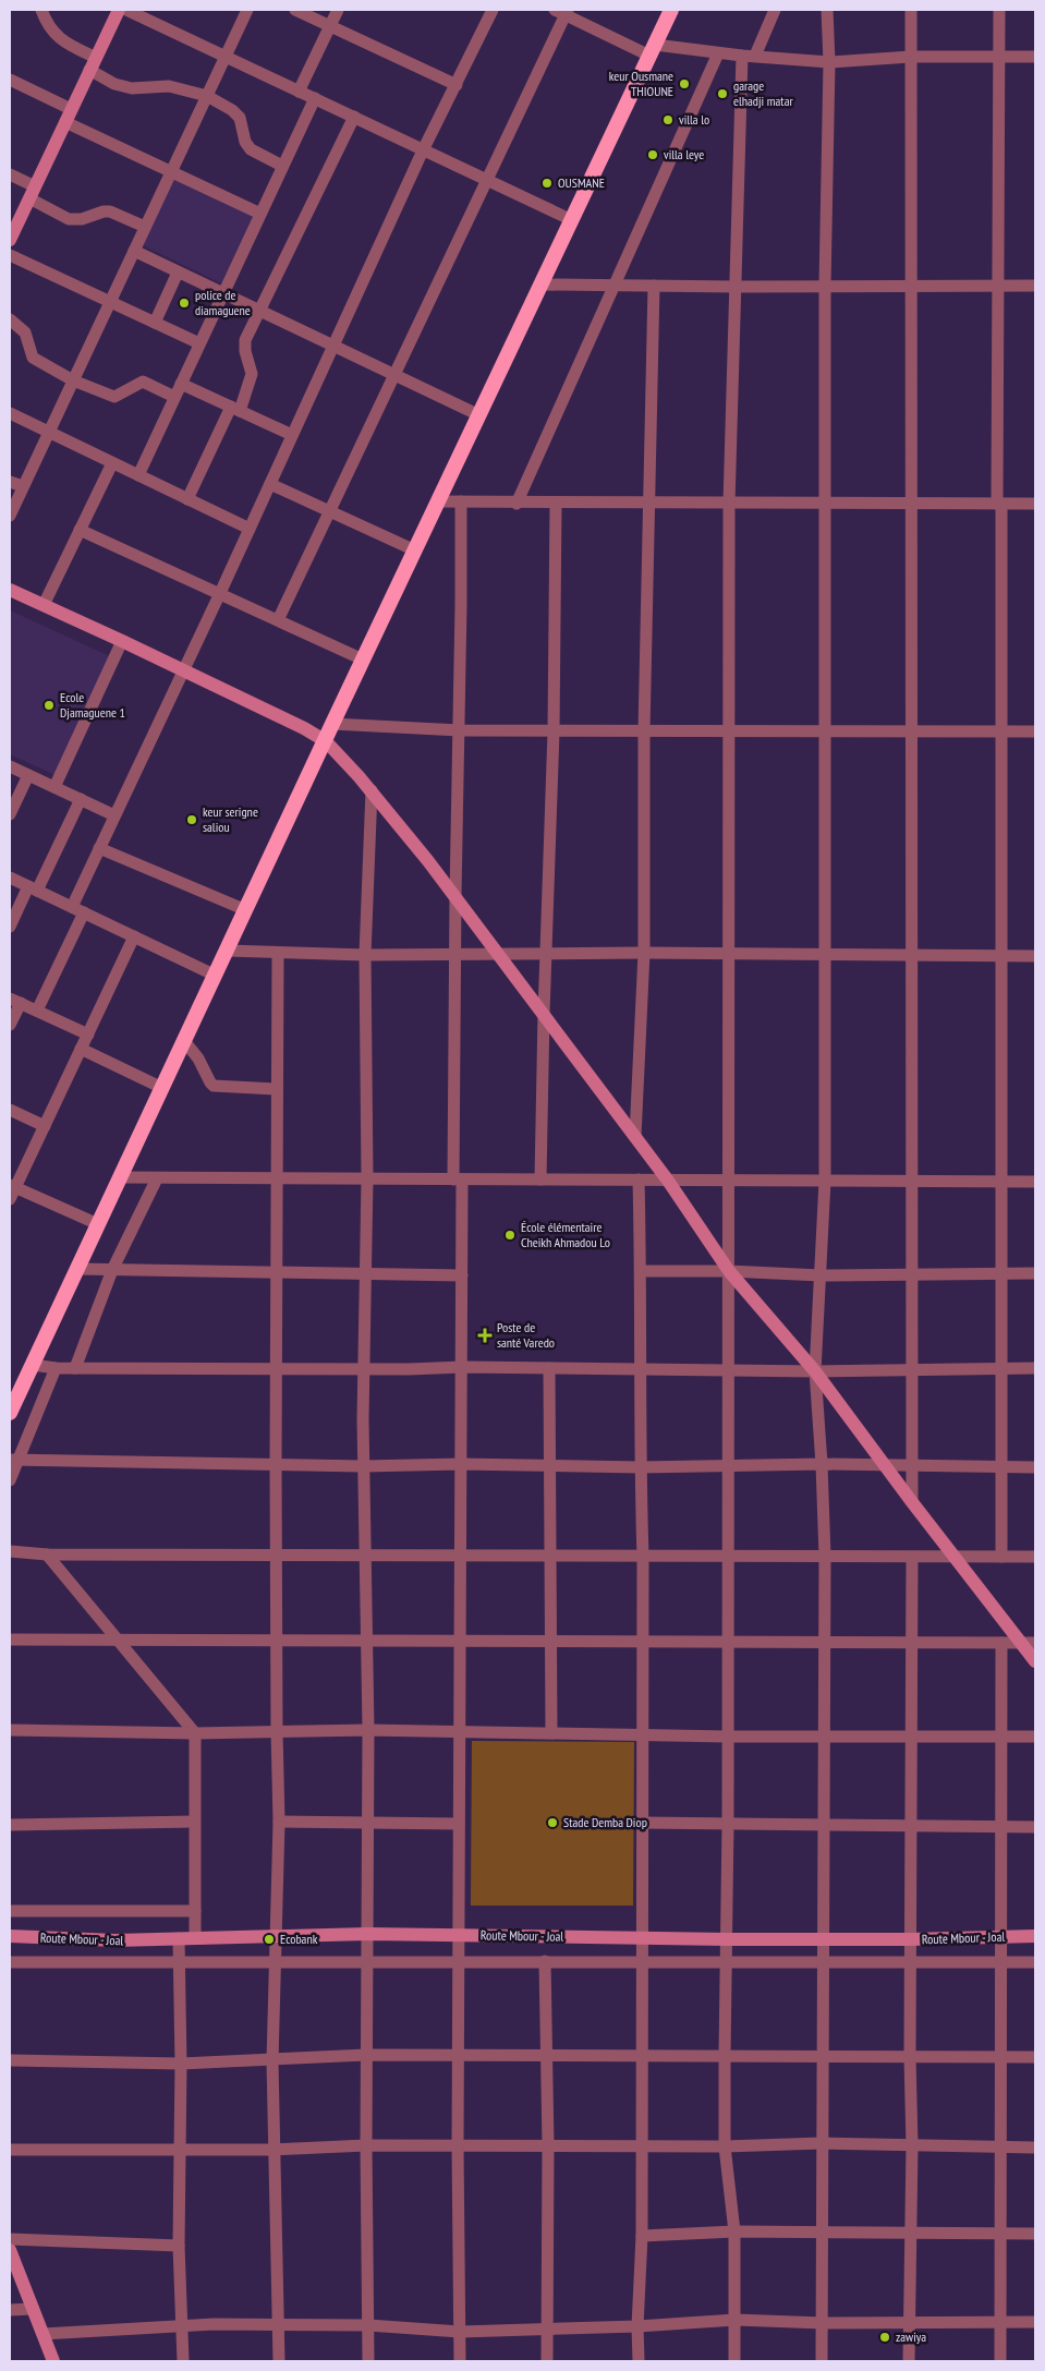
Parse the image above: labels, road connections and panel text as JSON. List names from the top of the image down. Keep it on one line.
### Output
{"streets":{"main road":["Route Mbour - Joal"]},"places":{"other":["keur Ousmane THIOUNE","garage elhadji matar","villa lo","villa leye","OUSMANE","police de diamaguene","Ecole Djamaguene 1","keur serigne saliou","École élémentaire Cheikh Ahmadou Lo","Stade Demba Diop","Ecobank","zawiya"],"health":["Poste de santé Varedo"]}}
